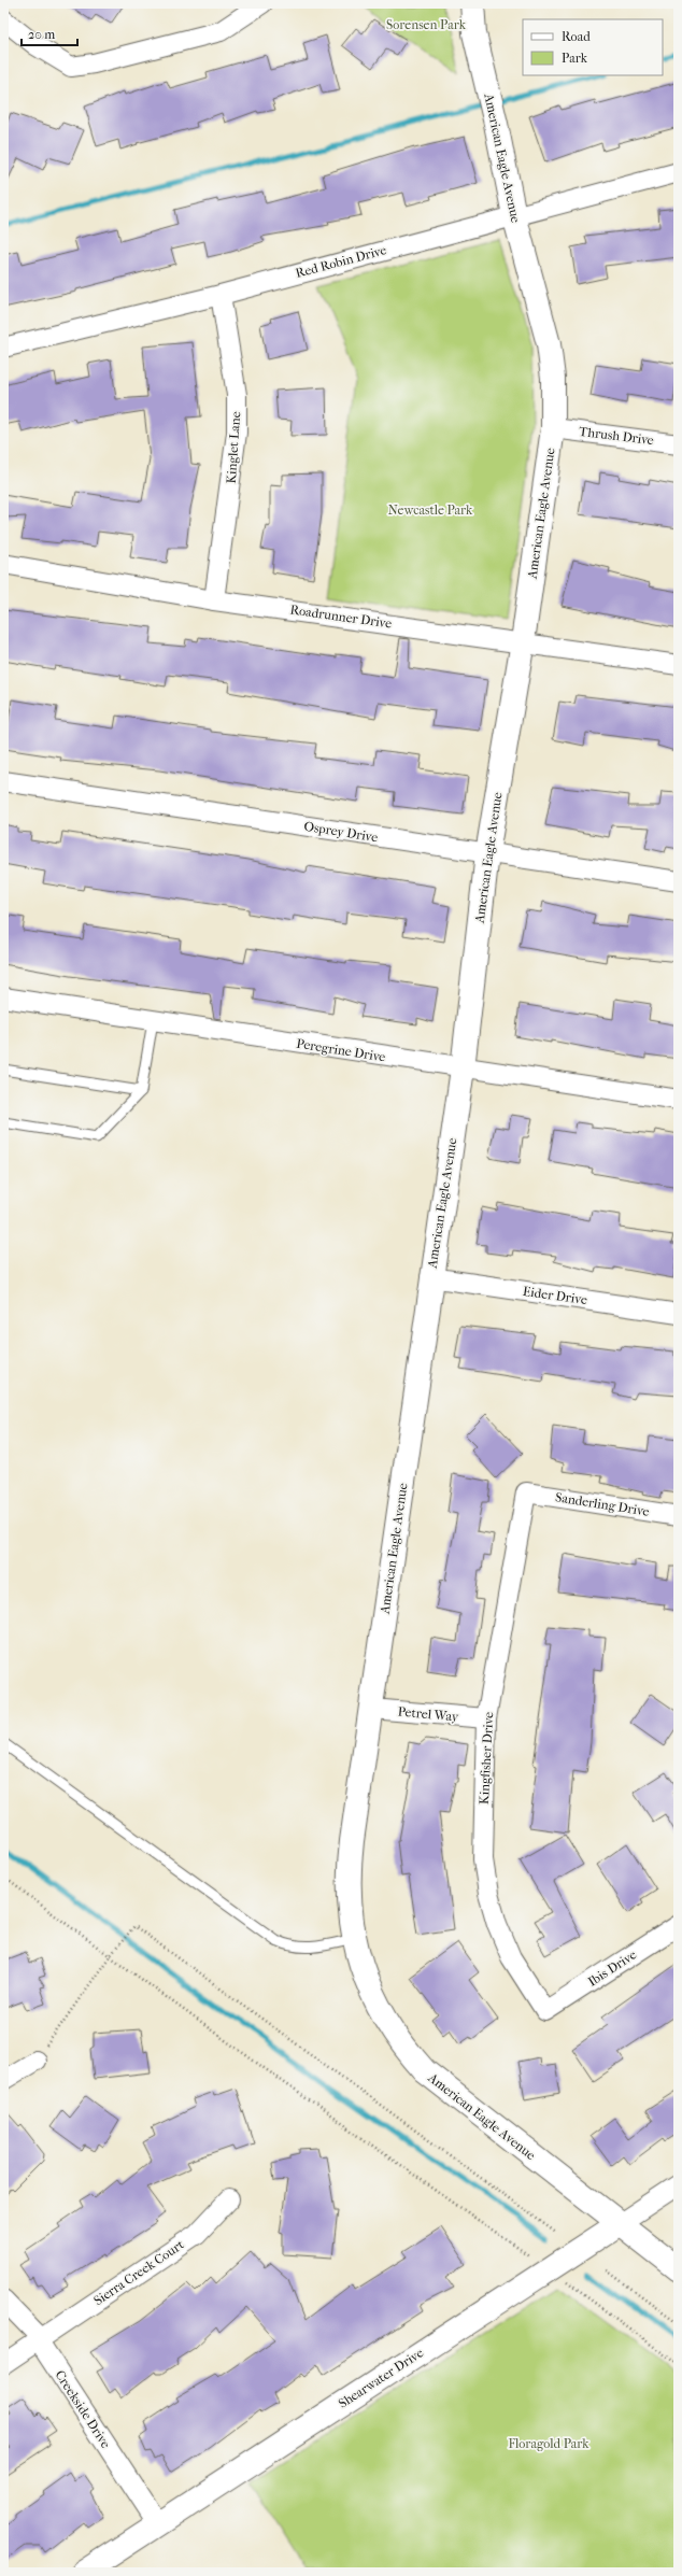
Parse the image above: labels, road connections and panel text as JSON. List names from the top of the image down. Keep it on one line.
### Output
{"streets":{"street":["American Eagle Avenue","Red Robin Drive","Thrush Drive","Kinglet Lane","Roadrunner Drive","Osprey Drive","Peregrine Drive","Eider Drive","Sanderling Drive","Petrel Way","Kingfisher Drive","Ibis Drive","Sierra Creek Court","Shearwater Drive","Creekside Drive"]},"crossings":[["American Eagle Avenue","Red Robin Drive"],["American Eagle Avenue","Thrush Drive"],["American Eagle Avenue","Roadrunner Drive"],["American Eagle Avenue","Osprey Drive"],["American Eagle Avenue","Peregrine Drive"],["American Eagle Avenue","Eider Drive"],["American Eagle Avenue","Petrel Way"],["American Eagle Avenue","Shearwater Drive"],["Red Robin Drive","Kinglet Lane"],["Kinglet Lane","Roadrunner Drive"],["Sanderling Drive","Kingfisher Drive"],["Petrel Way","Kingfisher Drive"],["Kingfisher Drive","Ibis Drive"],["Sierra Creek Court","Creekside Drive"],["Shearwater Drive","Creekside Drive"]],"parks":["Sorensen Park","Newcastle Park","Floragold Park"],"legend":["Road","Park"],"scale_bar":"20 m"}
